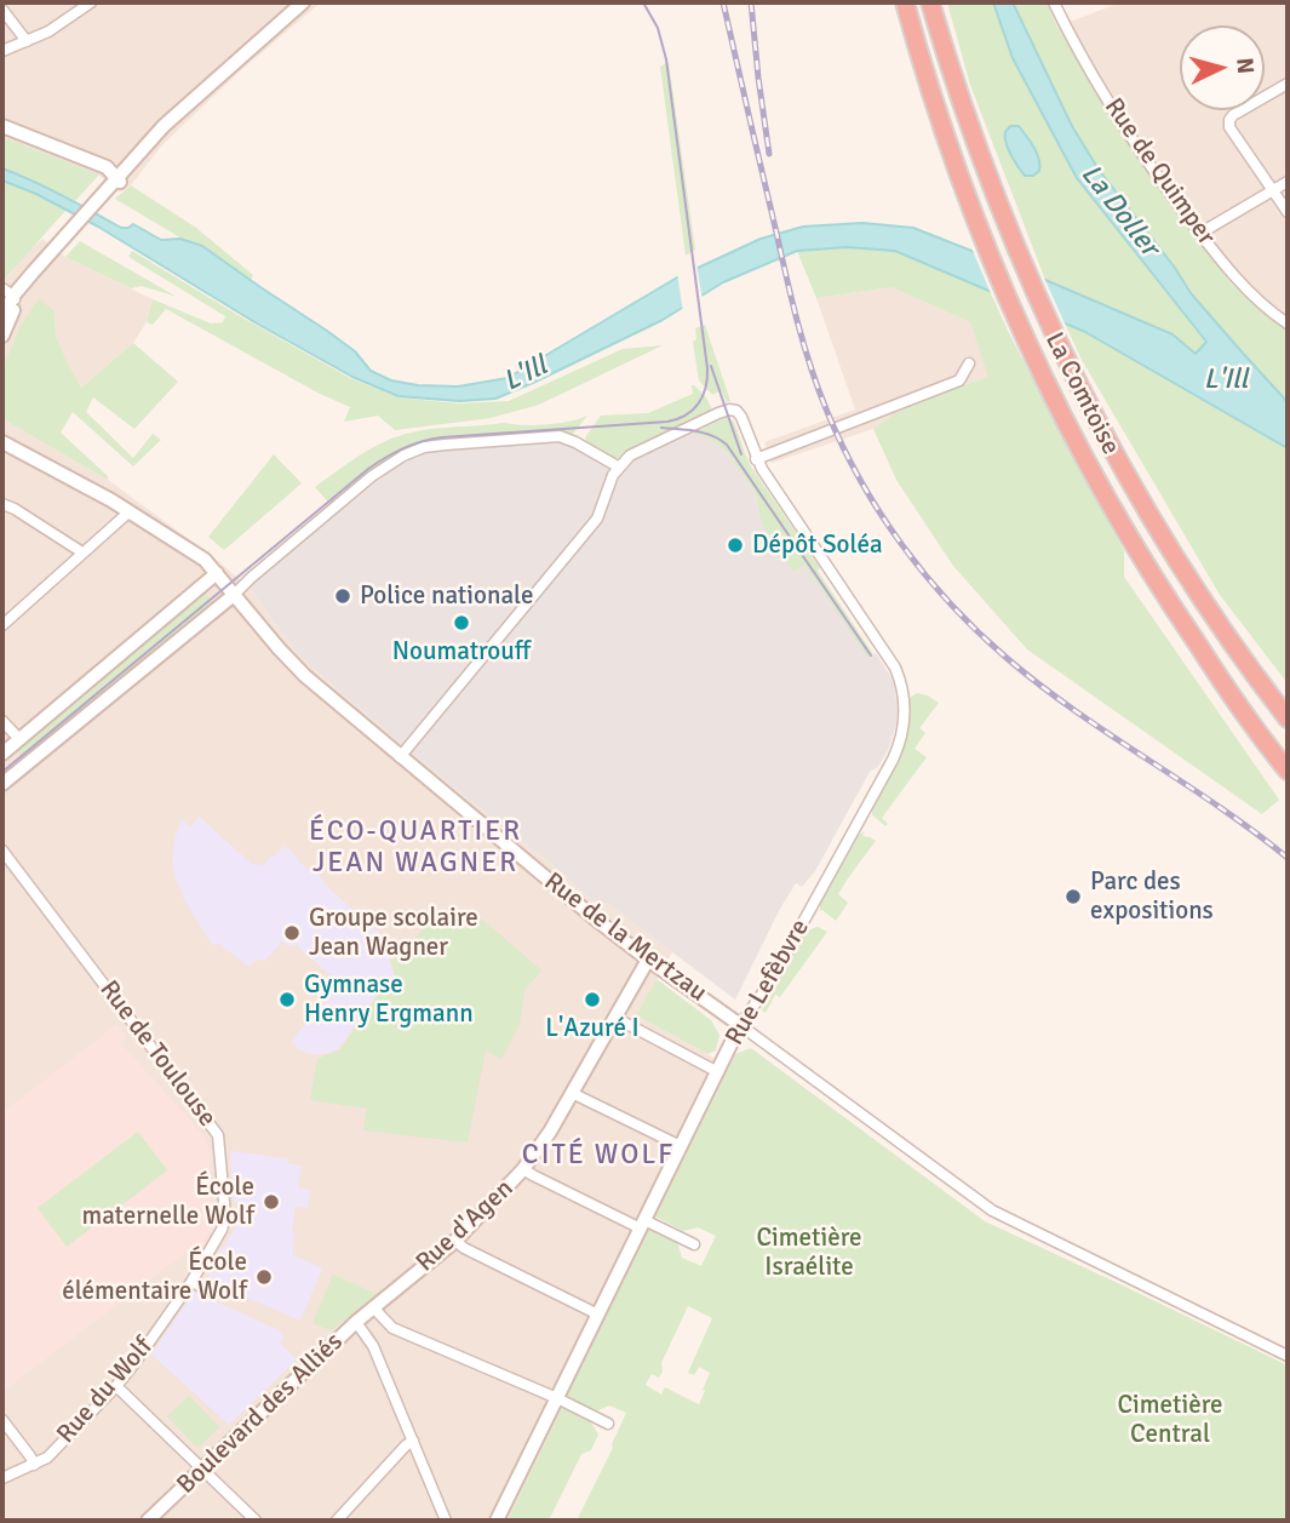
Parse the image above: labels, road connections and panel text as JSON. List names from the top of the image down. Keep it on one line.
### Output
{"streets":{"highway":["La Comtoise"],"main road":["Rue de la Mertzau","Rue Lefèbvre","Rue d'Agen","Boulevard des Alliés"],"street":["Rue de Quimper","Rue de Toulouse","Rue du Wolf"]},"crossings":[["Rue de la Mertzau","Rue Lefèbvre"],["Rue de la Mertzau","Rue d'Agen"],["Rue de Toulouse","Rue du Wolf"],["Rue d'Agen","Boulevard des Alliés"]],"districts":["ÉCO-QUARTIER JEAN WAGNER","CITÉ WOLF"],"water":["La Doller","L'Ill"],"parks":["Cimetière Israélite","Cimetière Central"],"places":["Dépôt Soléa","Police nationale","Noumatrouff","Parc des expositions","Groupe scolaire Jean Wagner","Gymnase Henry Ergmann","L'Azuré I","École maternelle Wolf","École élémentaire Wolf"],"north":"right"}
